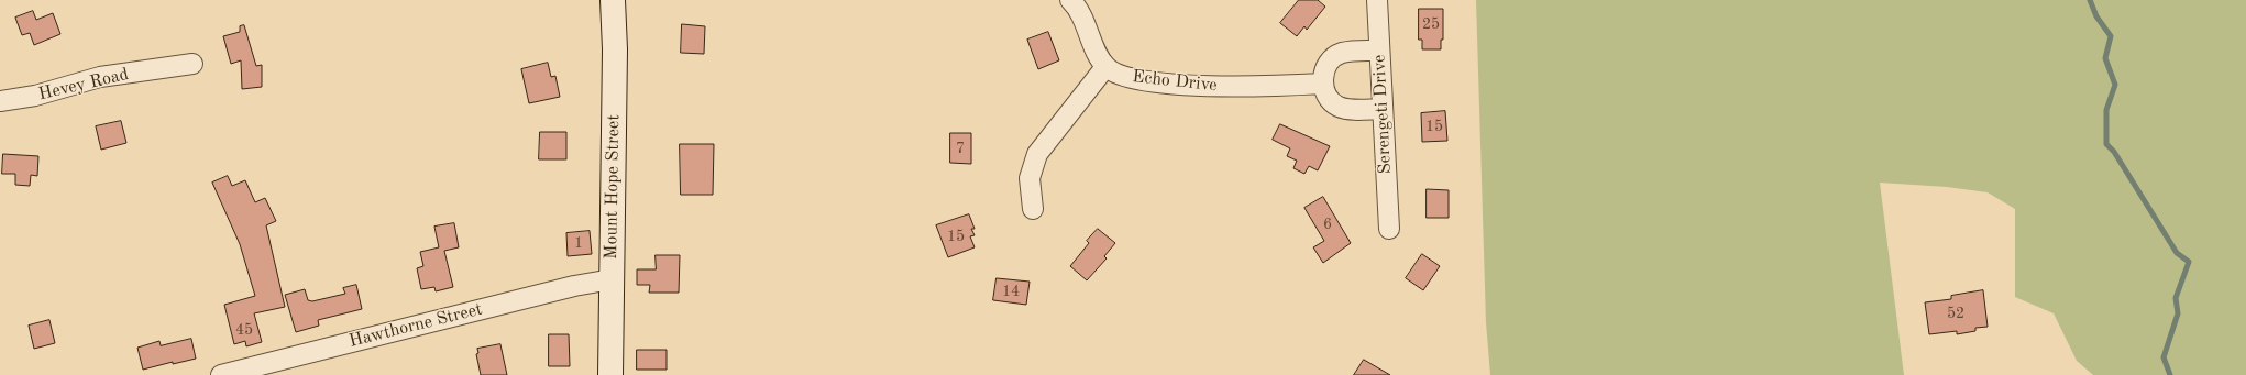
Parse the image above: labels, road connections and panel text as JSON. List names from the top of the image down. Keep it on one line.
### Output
{"streets":{"street":["Echo Drive","Hevey Road","Serengeti Drive","Mount Hope Street","Hawthorne Street"]},"crossings":[["Echo Drive","Serengeti Drive"],["Mount Hope Street","Hawthorne Street"]],"house_numbers":["25","15","7","6","15","1","14","52","45"]}
